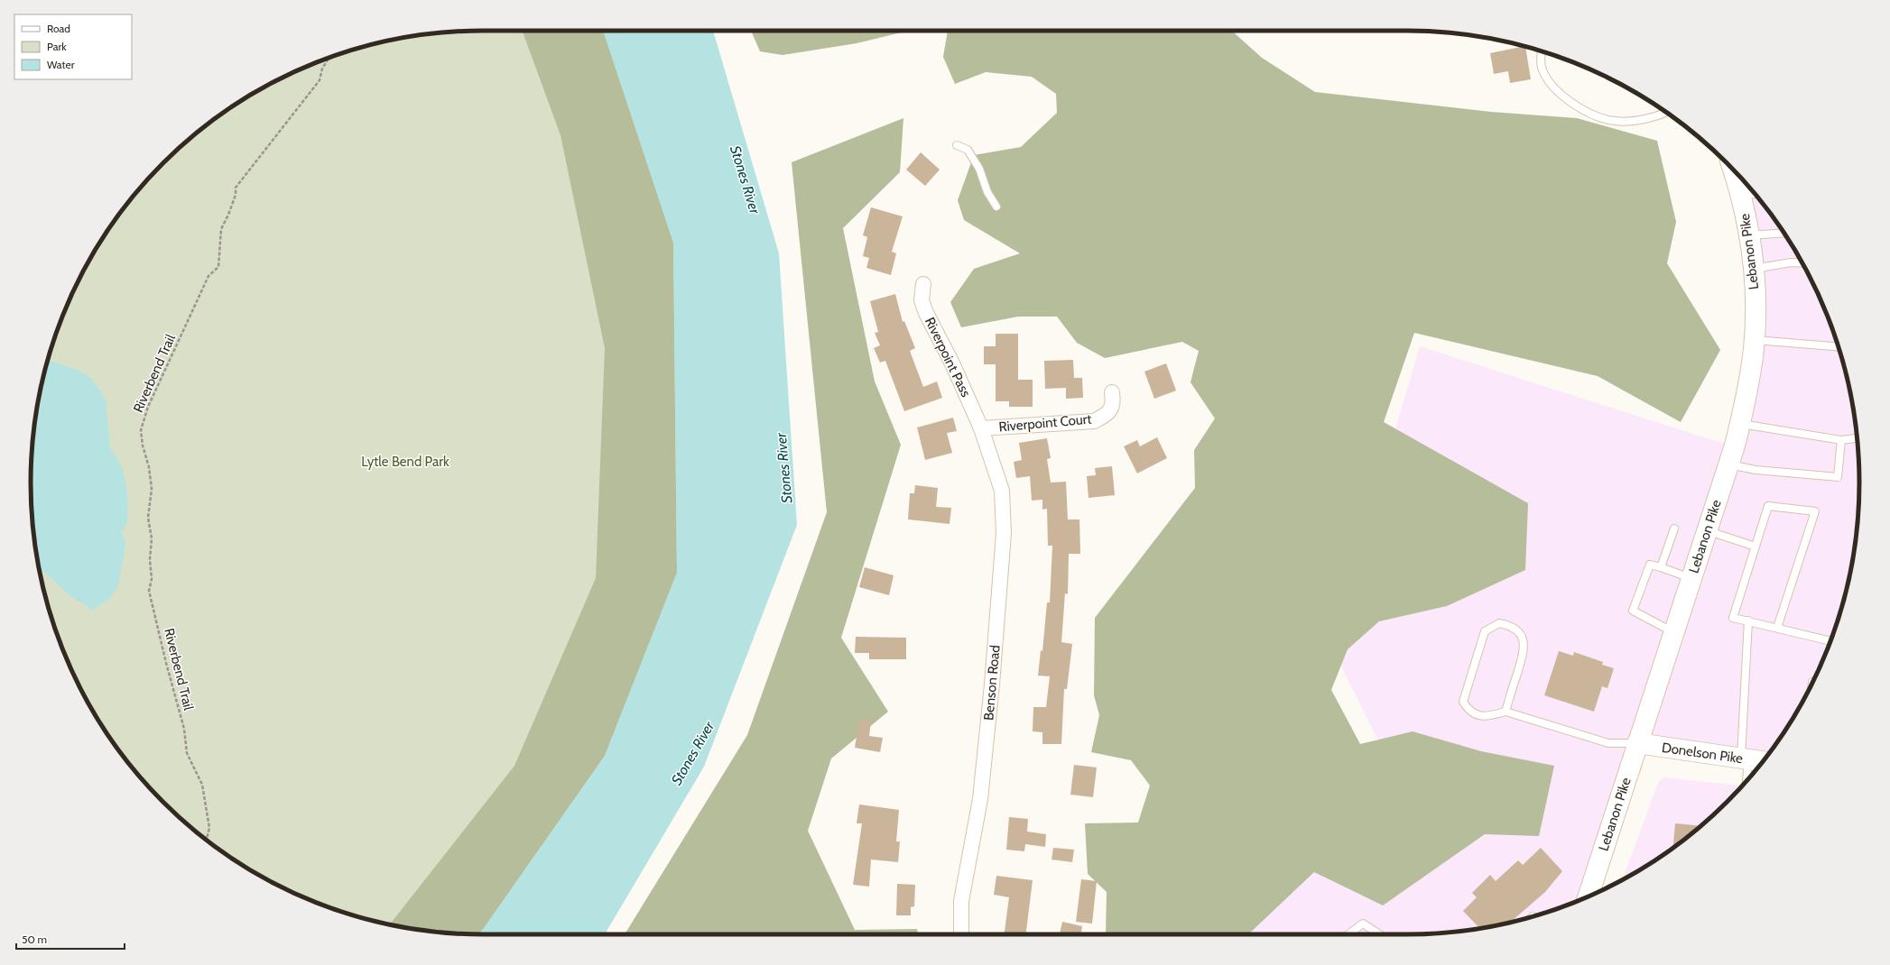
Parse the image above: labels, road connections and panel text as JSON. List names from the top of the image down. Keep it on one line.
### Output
{"streets":{"main road":["Lebanon Pike","Donelson Pike"],"street":["Riverpoint Pass","Riverpoint Court","Benson Road"],"path":["Riverbend Trail"]},"crossings":[["Lebanon Pike","Donelson Pike"],["Riverpoint Pass","Riverpoint Court"],["Riverpoint Pass","Benson Road"],["Riverpoint Court","Benson Road"]],"water":["Stones River"],"parks":["Lytle Bend Park"],"legend":["Road","Park","Water"],"scale_bar":"50 m"}
